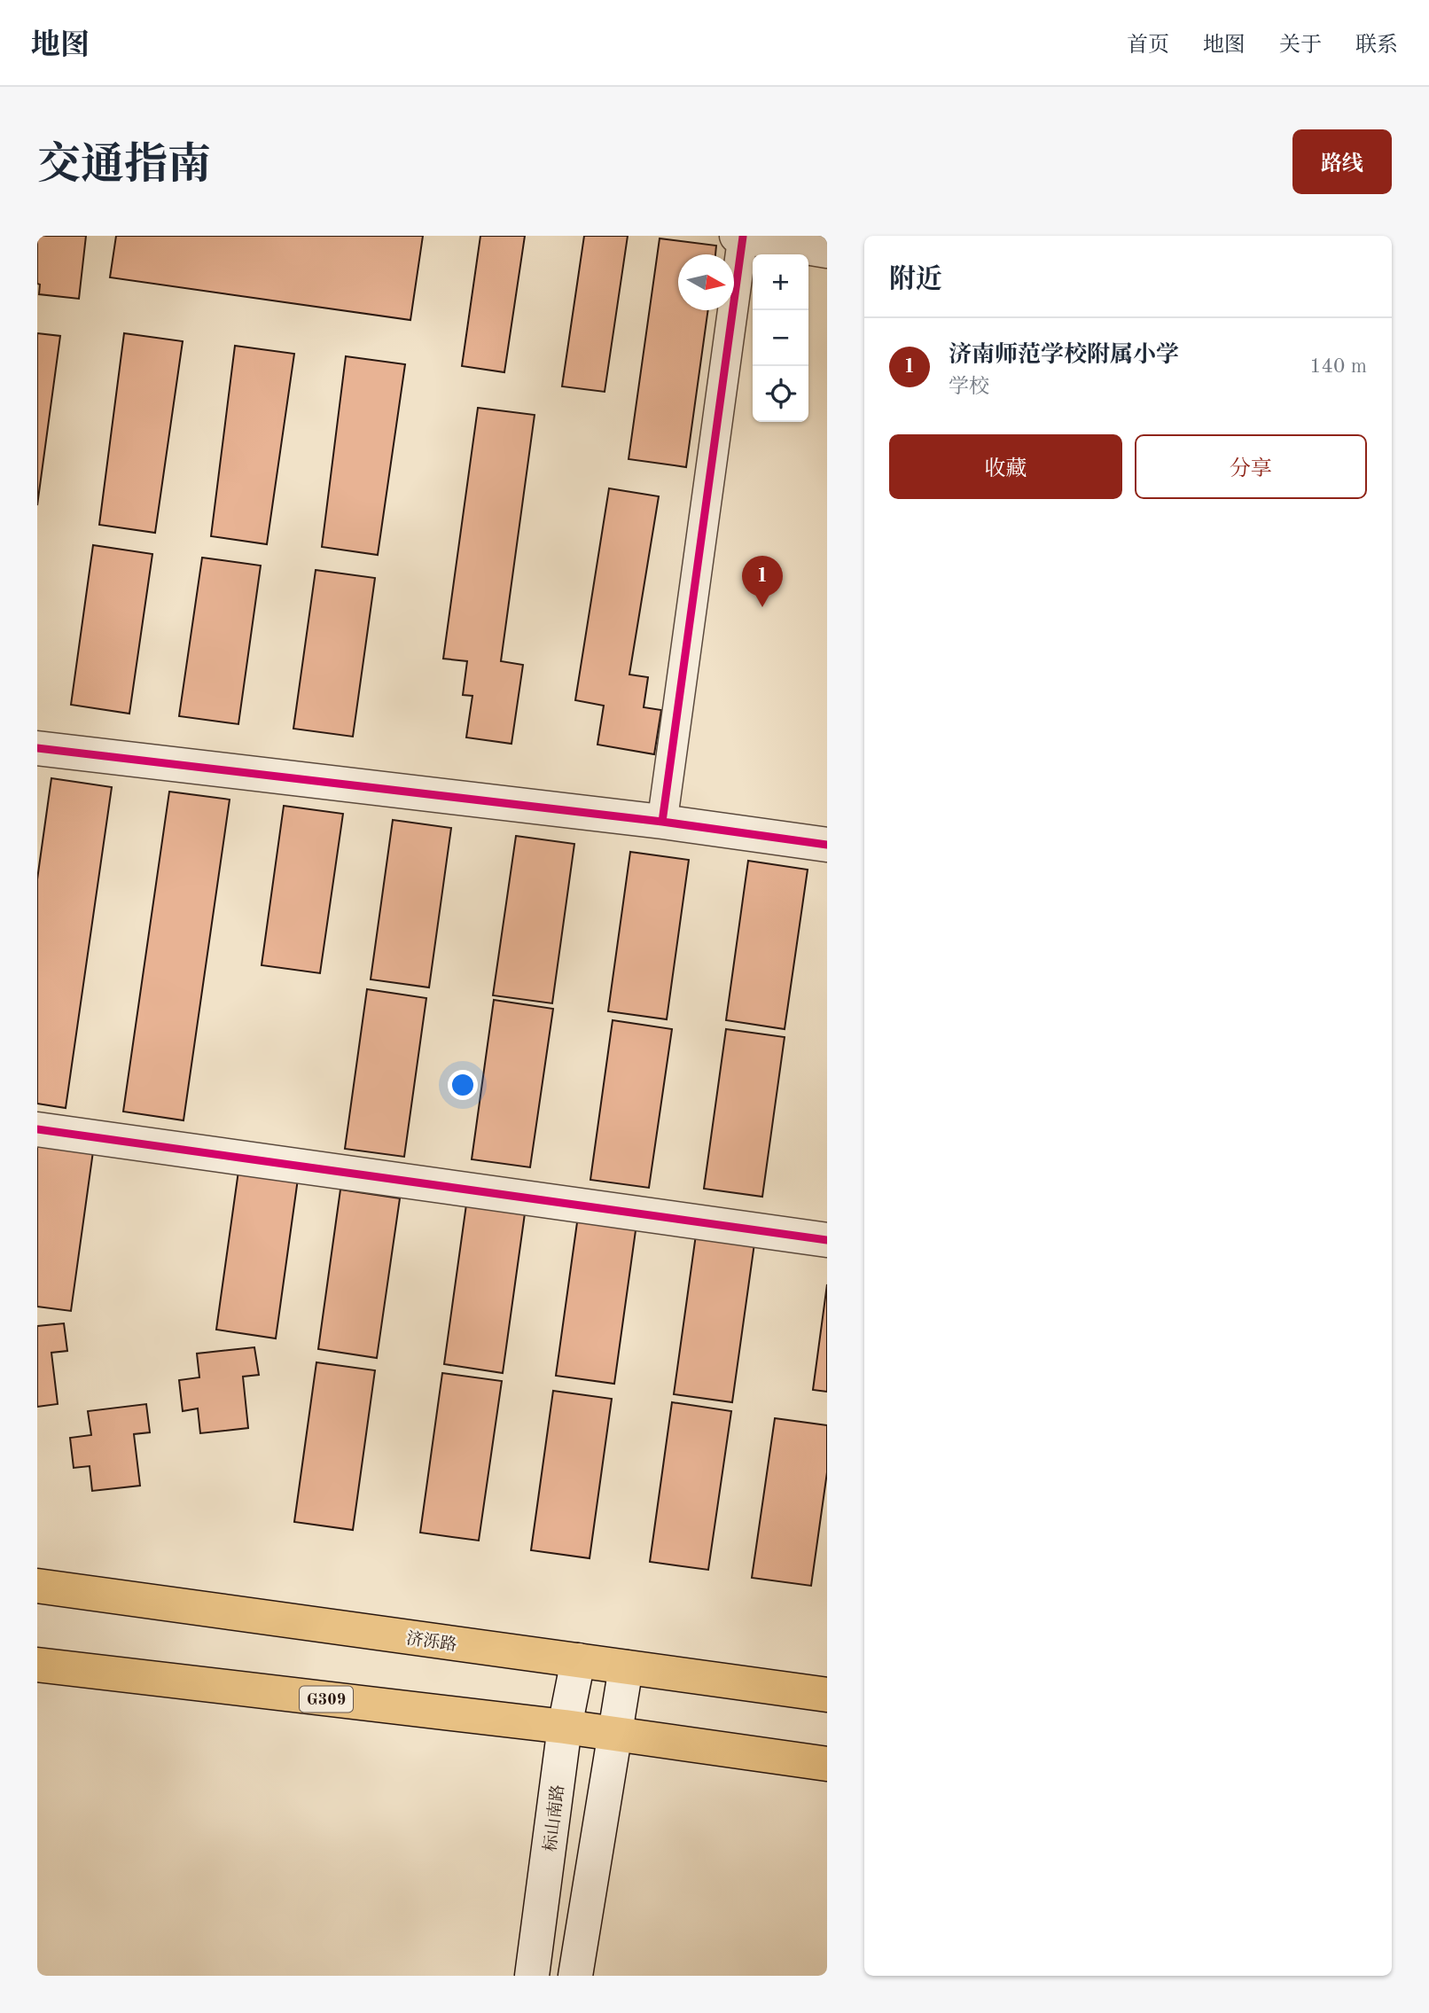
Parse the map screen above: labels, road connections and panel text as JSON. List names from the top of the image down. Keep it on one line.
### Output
{"streets":{"highway":["济泺路","G309"],"street":["标山南路"]},"crossings":[["济泺路","标山南路"],["G309","标山南路"]],"north":"right","page":{"header":"地图","nav":["首页","地图","关于","联系"],"title":"交通指南","buttons":["路线",["收藏","分享"]],"heading":"附近","map_buttons":["+","−"],"list":[{"mark":"1","name":"济南师范学校附属小学","note":"学校","value":"140 m"}],"pins":"1"}}
